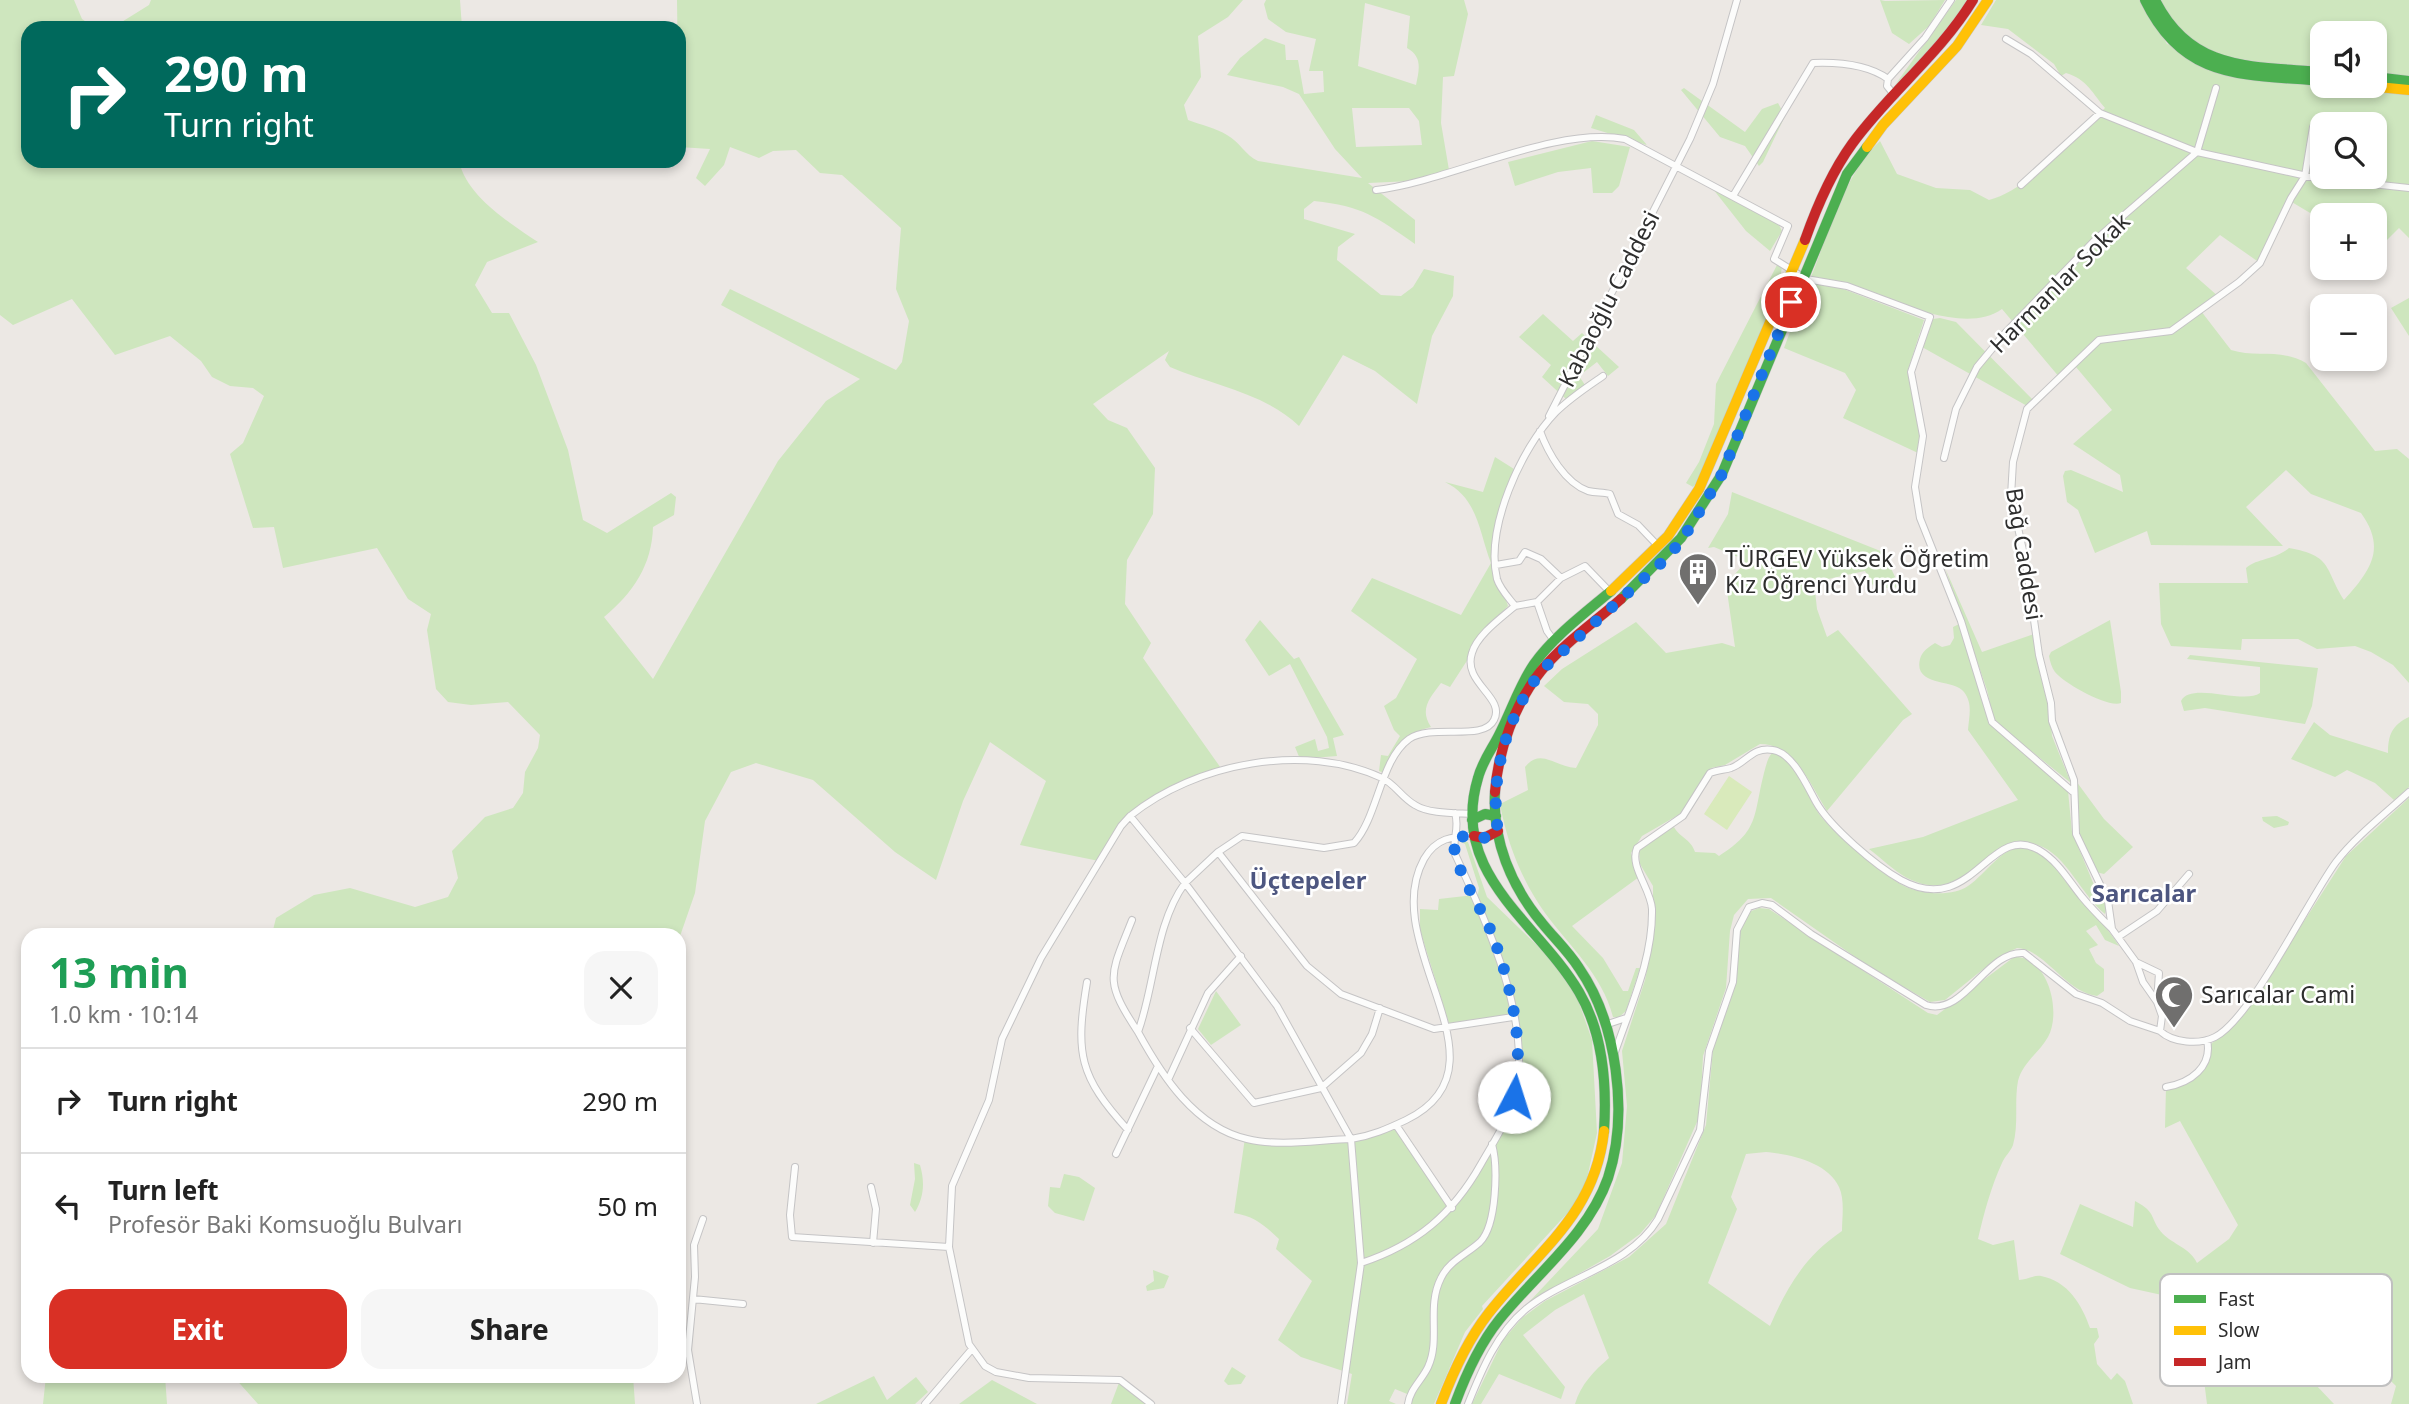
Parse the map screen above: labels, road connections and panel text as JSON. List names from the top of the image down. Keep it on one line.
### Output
{"streets":{"street":["Harmanlar Sokak","Kabaoğlu Caddesi","Bağ Caddesi"]},"districts":["Üçtepeler","Sarıcalar"],"places":{"building":["TÜRGEV Yüksek Öğretim Kız Öğrenci Yurdu"],"mosque":["Sarıcalar Cami"]},"legend":["Fast","Slow","Jam"],"page":{"map_buttons":["+","−"],"turn":["290 m","Turn right"],"heading":["13 min","1.0 km · 10:14"],"list":[{"name":"Turn right","value":"290 m"},{"name":"Turn left","note":"Profesör Baki Komsuoğlu Bulvarı","value":"50 m"}],"buttons":["Exit","Share"]}}
